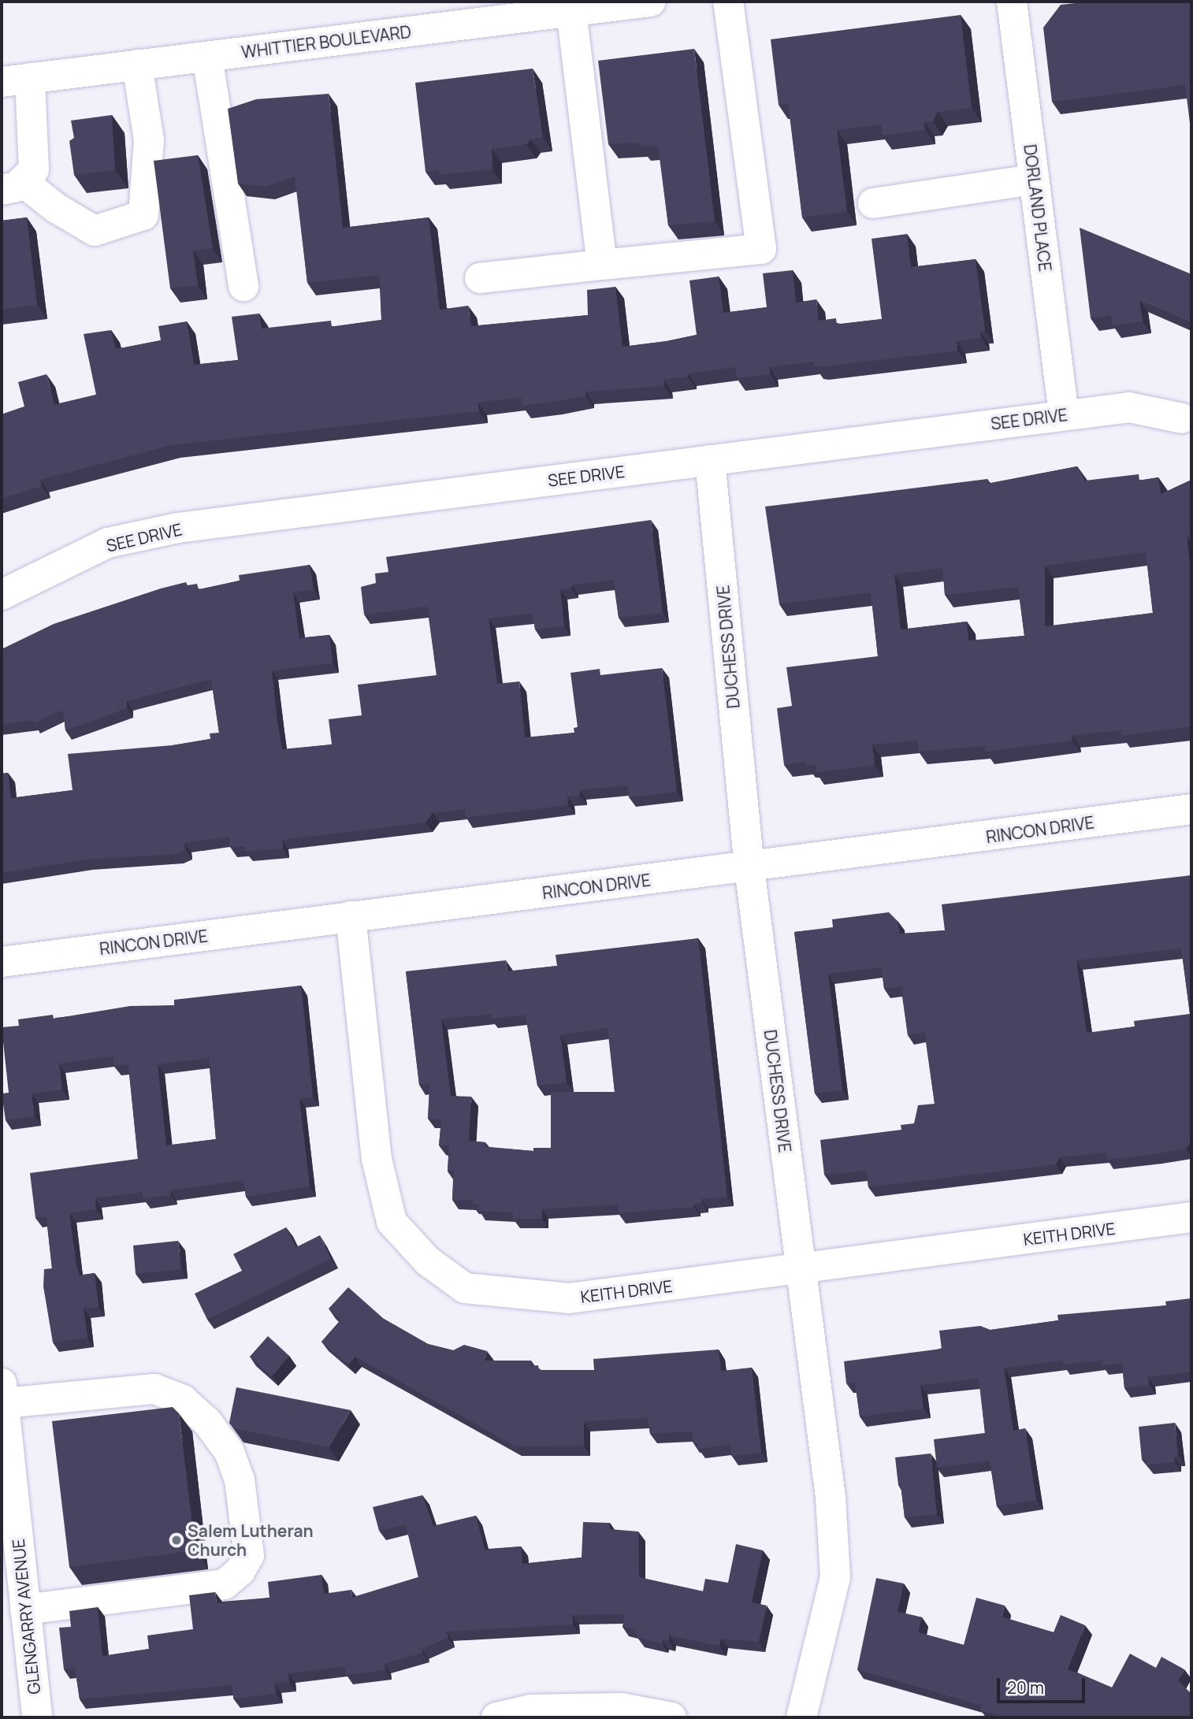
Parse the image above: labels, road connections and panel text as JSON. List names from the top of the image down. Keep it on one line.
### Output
{"streets":{"street":["WHITTIER BOULEVARD","DORLAND PLACE","SEE DRIVE","DUCHESS DRIVE","RINCON DRIVE","KEITH DRIVE","GLENGARRY AVENUE"]},"crossings":[["DORLAND PLACE","SEE DRIVE"],["SEE DRIVE","DUCHESS DRIVE"],["DUCHESS DRIVE","RINCON DRIVE"],["DUCHESS DRIVE","KEITH DRIVE"],["RINCON DRIVE","KEITH DRIVE"]],"places":["Salem Lutheran Church"],"scale_bar":"20 m"}
